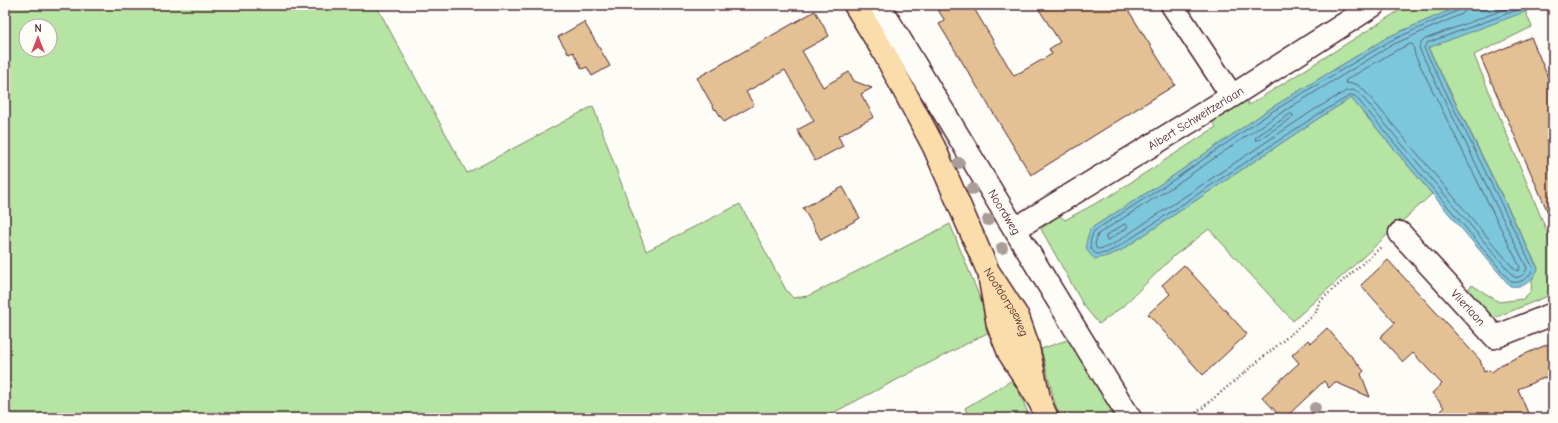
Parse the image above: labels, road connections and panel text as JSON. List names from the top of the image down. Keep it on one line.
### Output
{"streets":{"main road":["Nootdorpseweg"],"street":["Albert Schweitzerlaan","Noordweg","Vlierlaan"]},"crossings":[["Albert Schweitzerlaan","Noordweg"]],"north":"top"}
